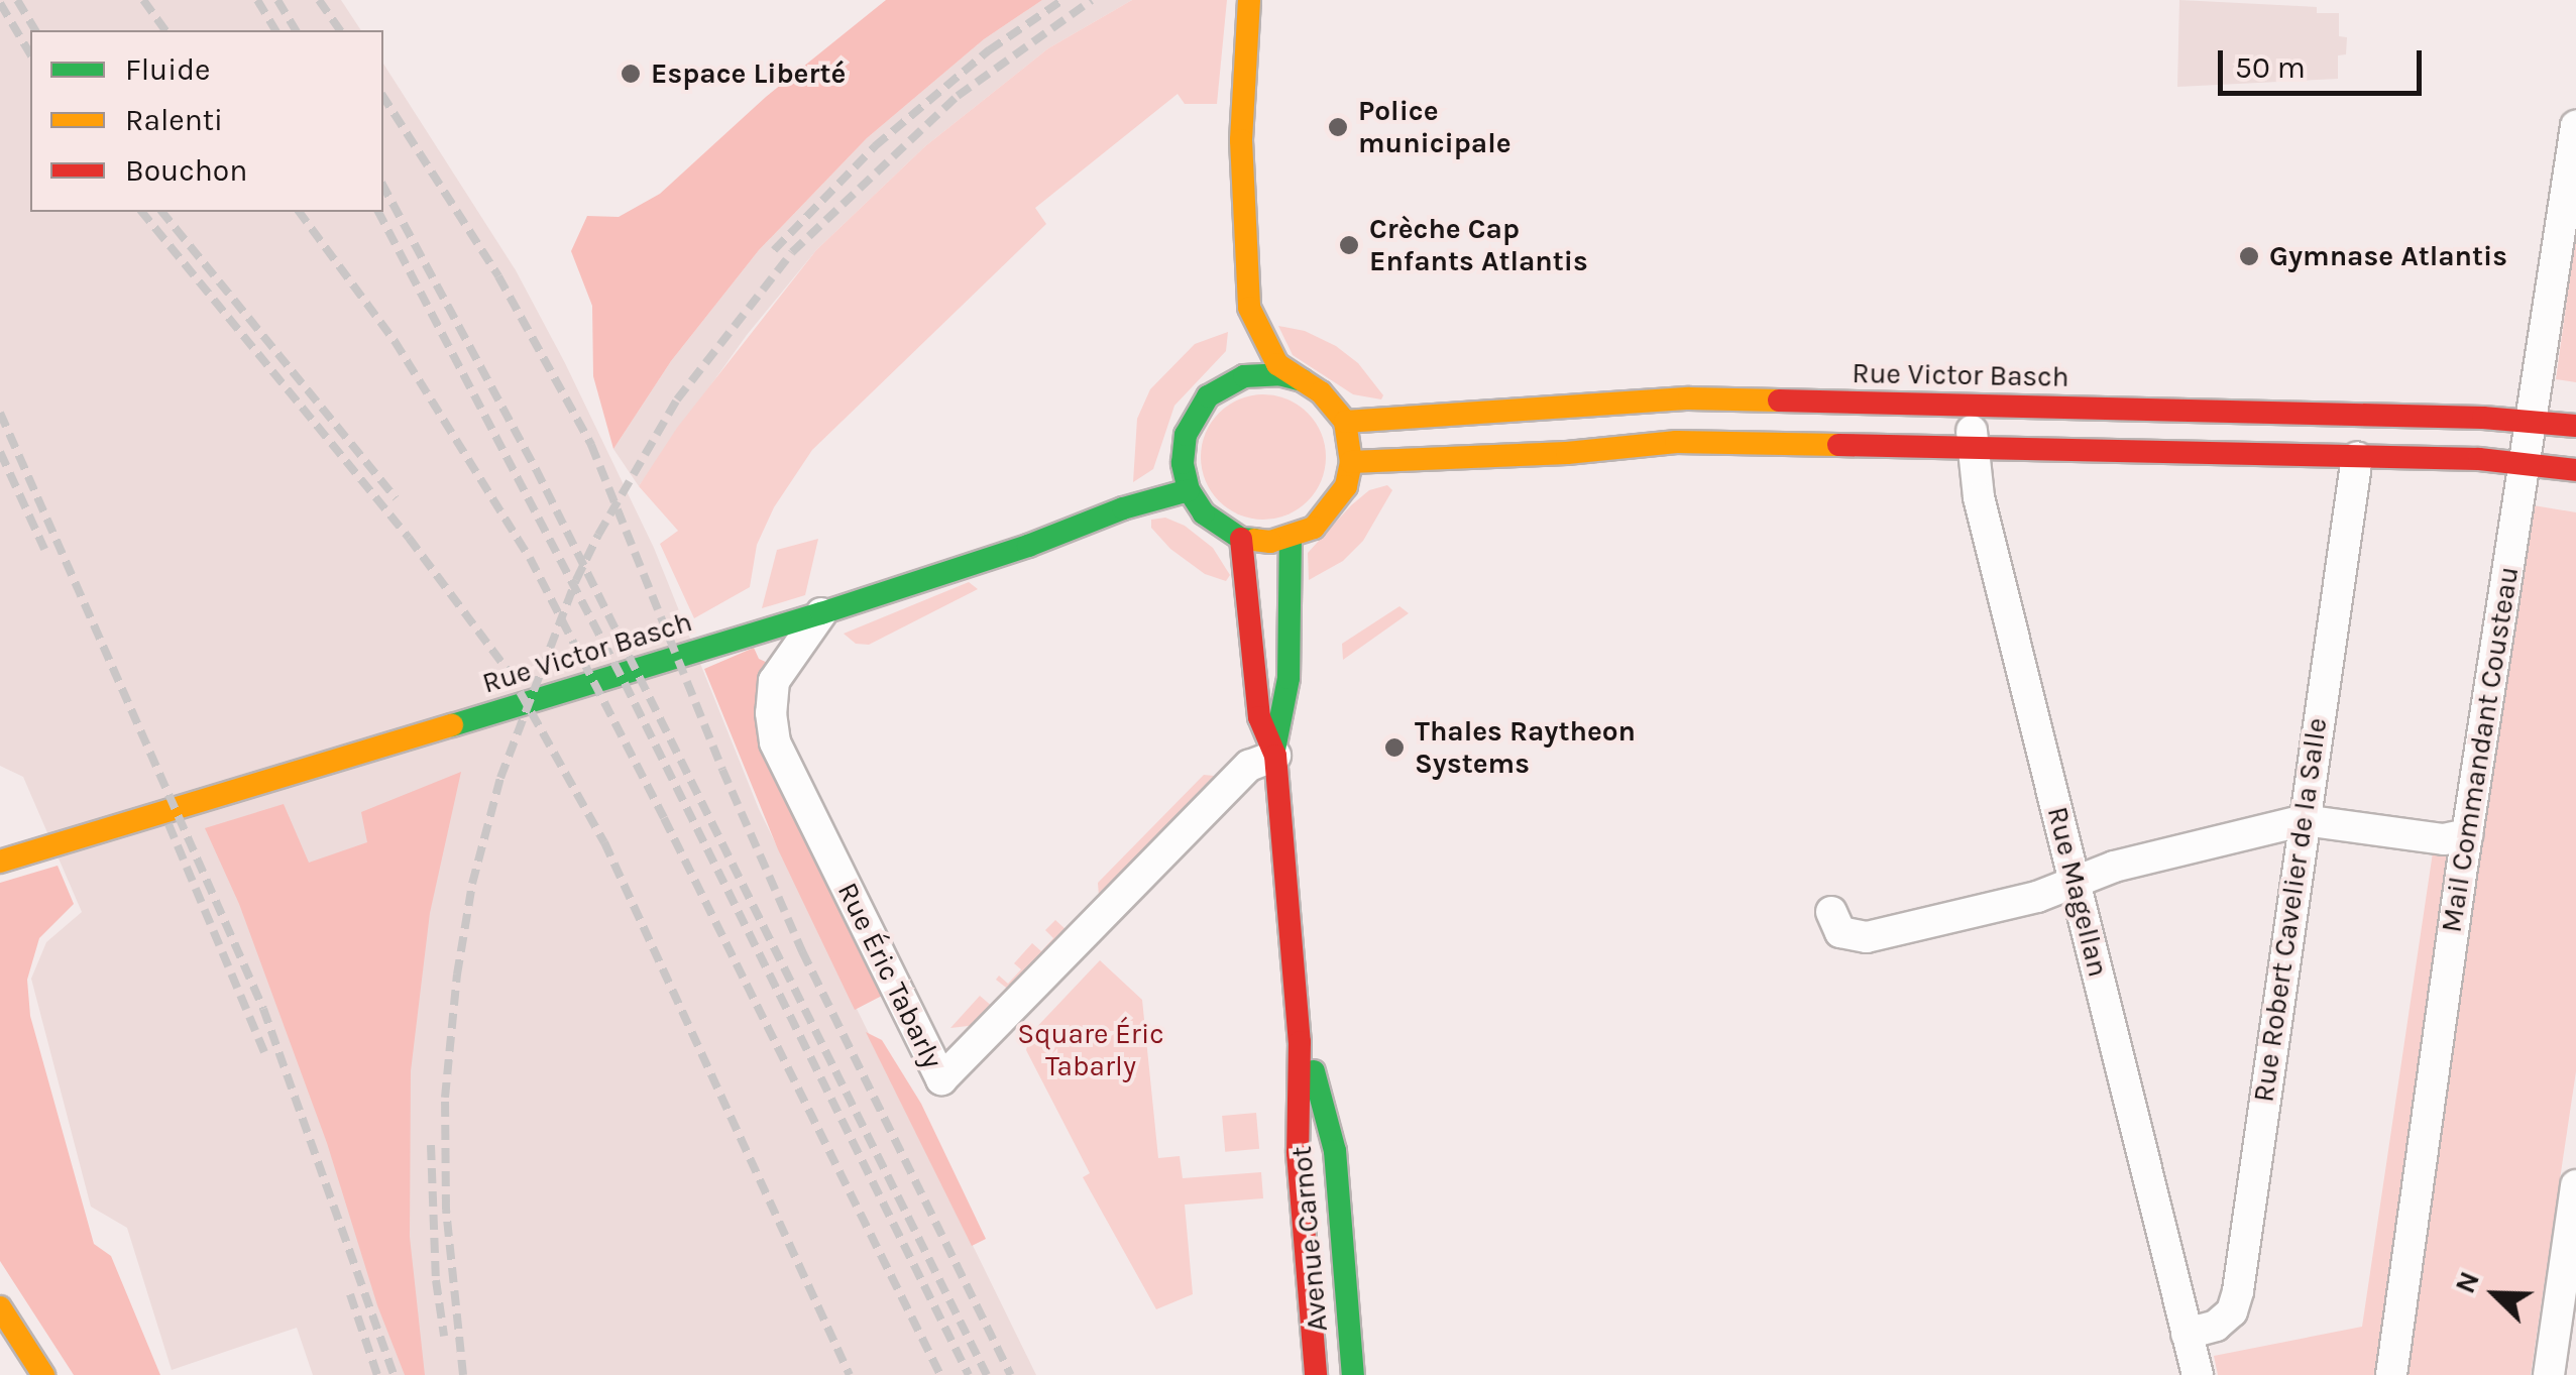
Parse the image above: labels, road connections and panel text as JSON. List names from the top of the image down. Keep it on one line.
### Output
{"streets":{"street":["Rue Victor Basch","Mail Commandant Cousteau","Rue Magellan","Rue Robert Cavelier de la Salle","Rue Éric Tabarly","Avenue Carnot"]},"crossings":[["Rue Victor Basch","Mail Commandant Cousteau"],["Rue Victor Basch","Rue Magellan"],["Rue Victor Basch","Rue Éric Tabarly"],["Rue Victor Basch","Avenue Carnot"],["Rue Magellan","Rue Robert Cavelier de la Salle"],["Rue Éric Tabarly","Avenue Carnot"]],"parks":["Square Éric Tabarly"],"places":["Espace Liberté","Police municipale","Crèche Cap Enfants Atlantis","Gymnase Atlantis","Thales Raytheon Systems"],"legend":["Fluide","Ralenti","Bouchon"],"scale_bar":"50 m","north":"top left"}
